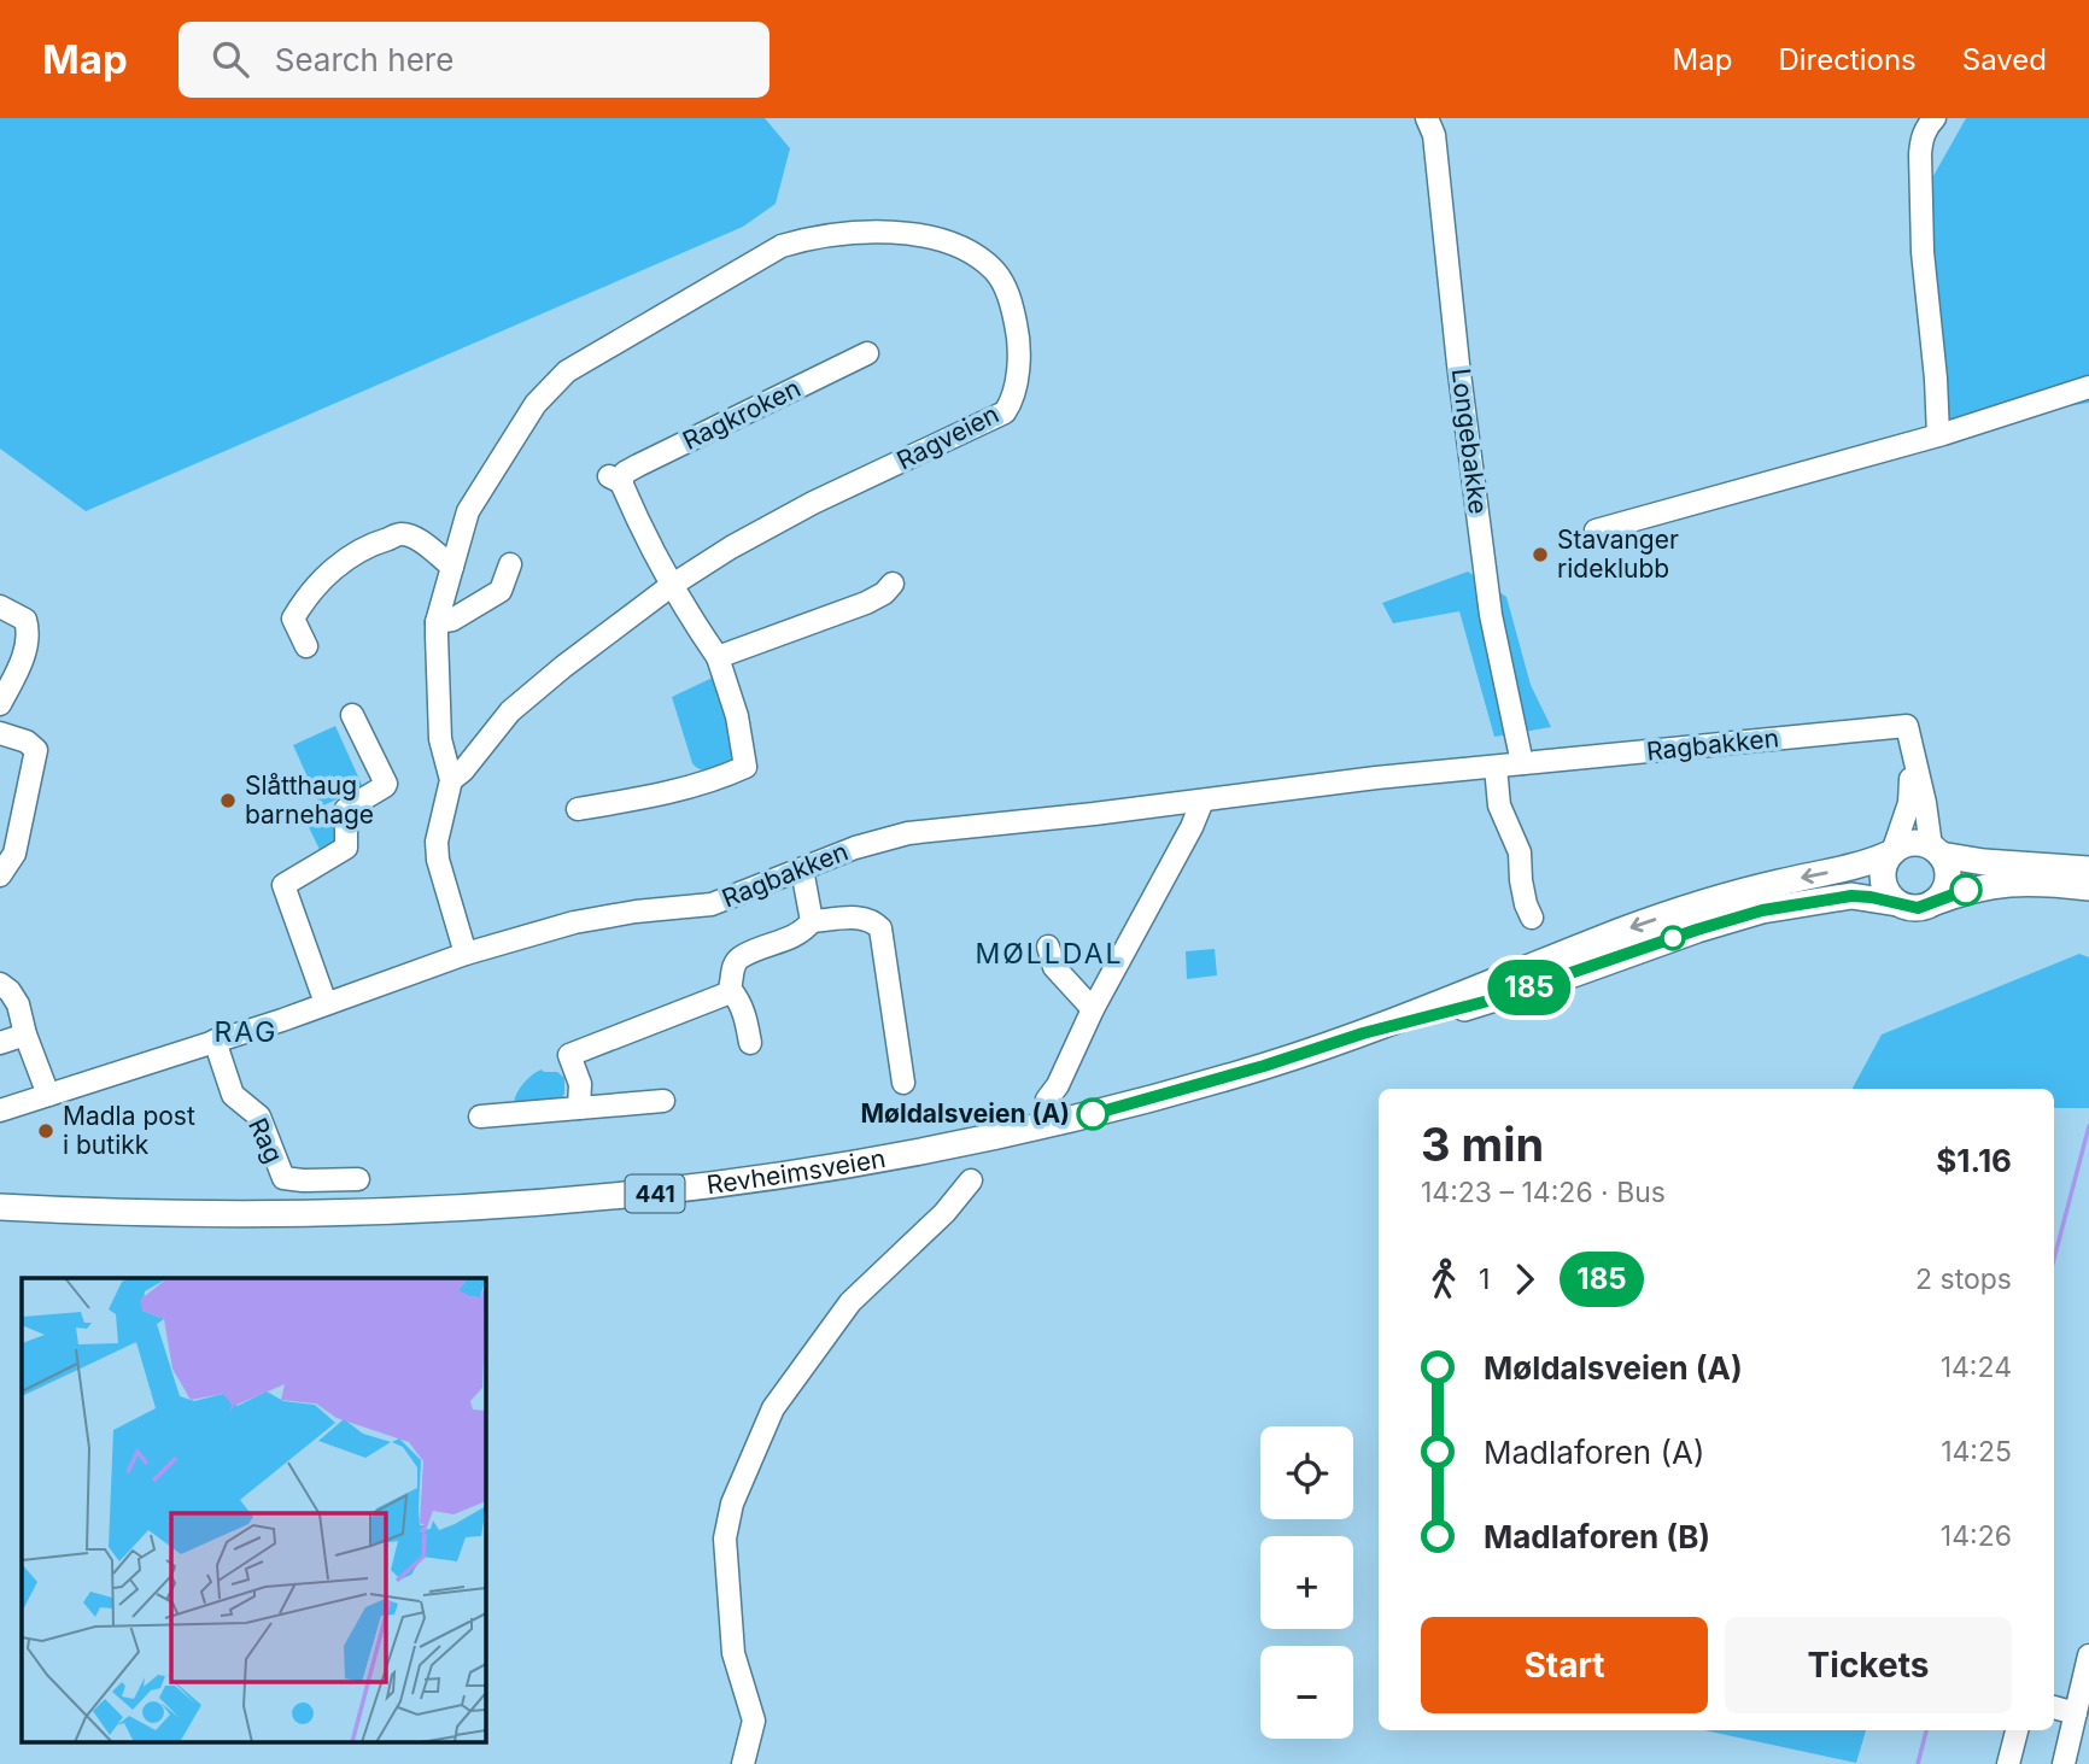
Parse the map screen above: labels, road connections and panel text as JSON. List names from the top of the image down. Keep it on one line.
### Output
{"streets":{"main road":["Revheimsveien","441"],"street":["Ragkroken","Ragveien","Longebakke","Ragbakken","Rag"]},"crossings":[["Ragkroken","Ragveien"],["Ragveien","Ragbakken"],["Longebakke","Ragbakken"],["Ragbakken","Rag"],["Revheimsveien","441"]],"districts":["MØLLDAL","RAG"],"places":["Stavanger rideklubb","Slåtthaug barnehage","Møldalsveien (A)","Madla post i butikk"],"lines":["bus line 185"],"page":{"header":"Map","search":"Search here","nav":["Map","Directions","Saved"],"on_map":"185","heading":["3 min","14:23 – 14:26 · Bus","$1.16"],"legs":["1","185","2 stops"],"list":[{"name":"Møldalsveien (A)","value":"14:24"},{"name":"Madlaforen (A)","value":"14:25"},{"name":"Madlaforen (B)","value":"14:26"}],"map_buttons":["+","−"],"buttons":["Start","Tickets"]}}
